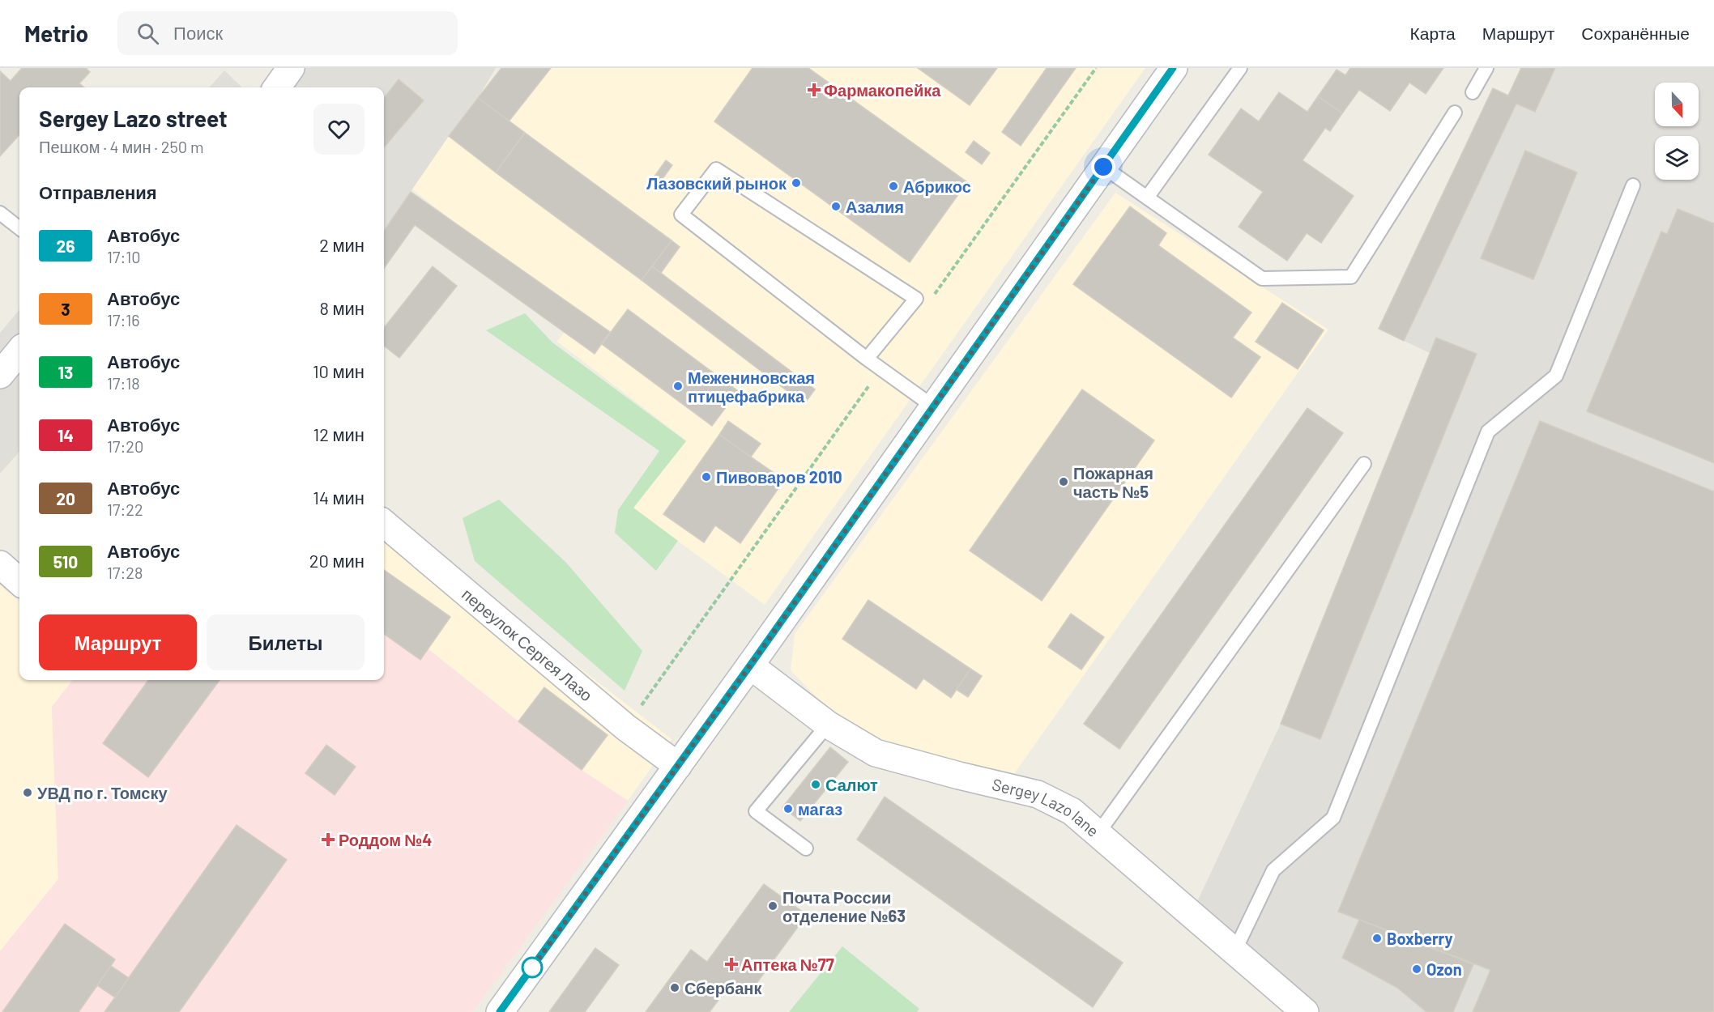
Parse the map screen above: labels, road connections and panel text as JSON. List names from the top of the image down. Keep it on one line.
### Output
{"streets":{"street":["переулок Сергея Лазо","Sergey Lazo lane"]},"places":{"health":["Фармакопейка","Роддом №4","Аптека №77"],"other":["Лазовский рынок","Абрикос","Азалия","Межениновская птицефабрика","Пивоваров 2010","Пожарная часть №5","Салют","УВД по г. Томску","магаз","Почта России отделение №63","Boxberry","Ozon","Сбербанк"]},"lines":["bus line 26"],"north":"bottom","page":{"header":"Metrio","search":"Поиск","nav":["Карта","Маршрут","Сохранённые"],"heading":[["Sergey Lazo street","Пешком · 4 мин · 250 m"],"Отправления"],"list":[{"mark":"26","name":"Автобус","note":"17:10","value":"2 мин"},{"mark":"3","name":"Автобус","note":"17:16","value":"8 мин"},{"mark":"13","name":"Автобус","note":"17:18","value":"10 мин"},{"mark":"14","name":"Автобус","note":"17:20","value":"12 мин"},{"mark":"20","name":"Автобус","note":"17:22","value":"14 мин"},{"mark":"510","name":"Автобус","note":"17:28","value":"20 мин"}],"buttons":["Маршрут","Билеты"]}}
